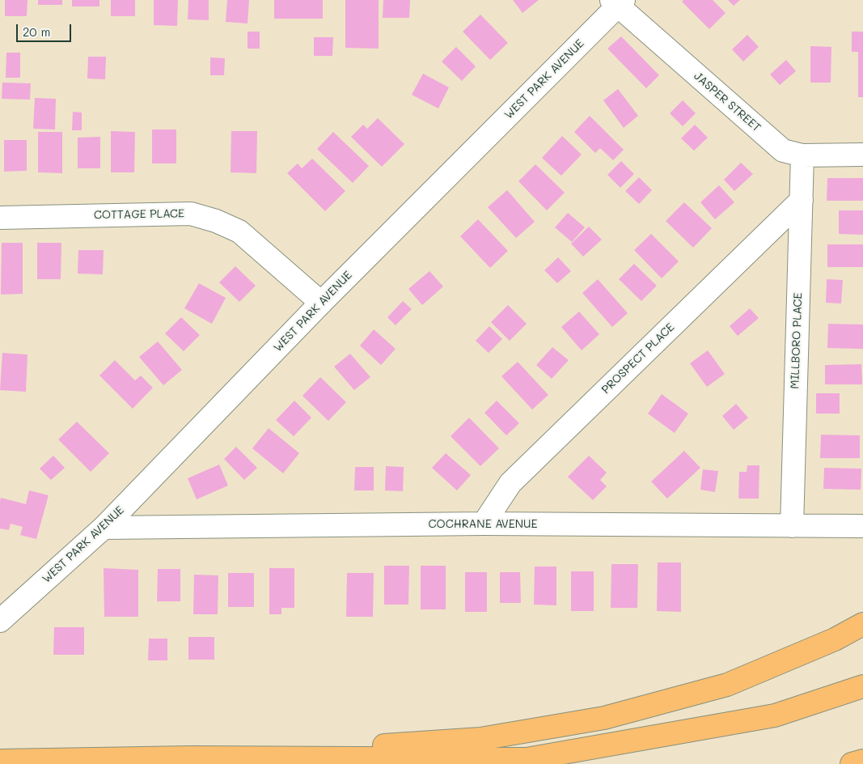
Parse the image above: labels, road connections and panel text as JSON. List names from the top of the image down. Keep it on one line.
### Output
{"streets":{"street":["WEST PARK AVENUE","JASPER STREET","COTTAGE PLACE","MILLBORO PLACE","PROSPECT PLACE","COCHRANE AVENUE"]},"crossings":[["WEST PARK AVENUE","JASPER STREET"],["WEST PARK AVENUE","COTTAGE PLACE"],["WEST PARK AVENUE","COCHRANE AVENUE"],["JASPER STREET","MILLBORO PLACE"],["MILLBORO PLACE","PROSPECT PLACE"],["MILLBORO PLACE","COCHRANE AVENUE"],["PROSPECT PLACE","COCHRANE AVENUE"]],"scale_bar":"20 m"}
